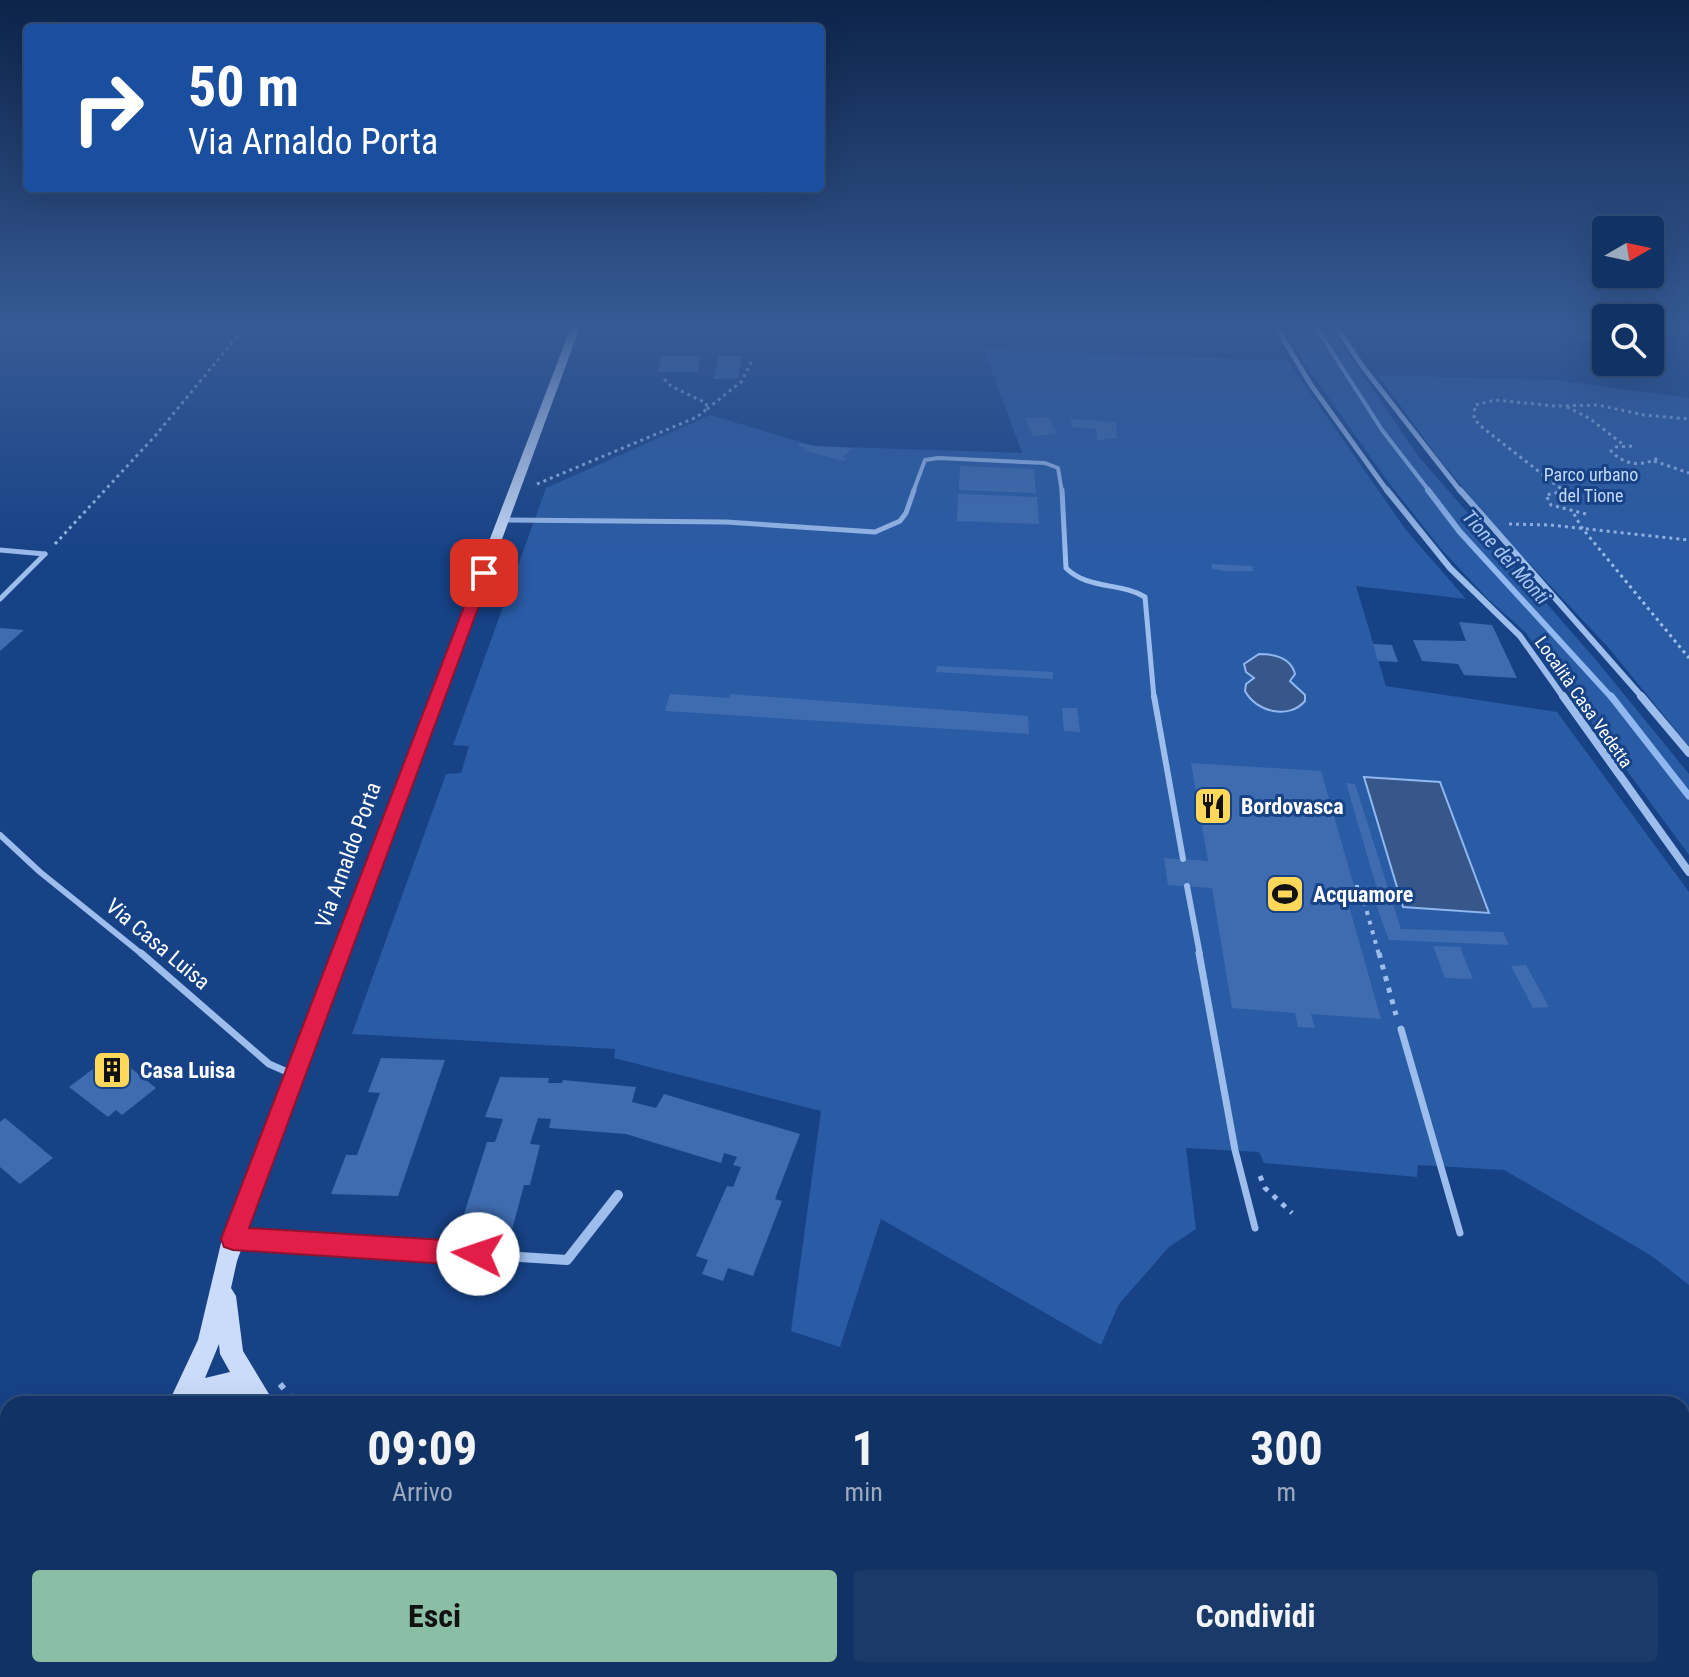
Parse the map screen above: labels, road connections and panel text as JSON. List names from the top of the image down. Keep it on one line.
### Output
{"streets":{"street":["Località Casa Vedetta","Via Arnaldo Porta"],"lane":["Via Casa Luisa"]},"crossings":[["Via Arnaldo Porta","Via Casa Luisa"]],"water":["Tione dei Monti"],"parks":["Parco urbano del Tione"],"places":{"restaurant":["Bordovasca"],"sports":["Acquamore"],"building":["Casa Luisa"]},"north":"right","page":{"turn":["50 m","Via Arnaldo Porta"],"eta":["09:09","Arrivo","1","min","300","m"],"buttons":["Esci","Condividi"]}}
